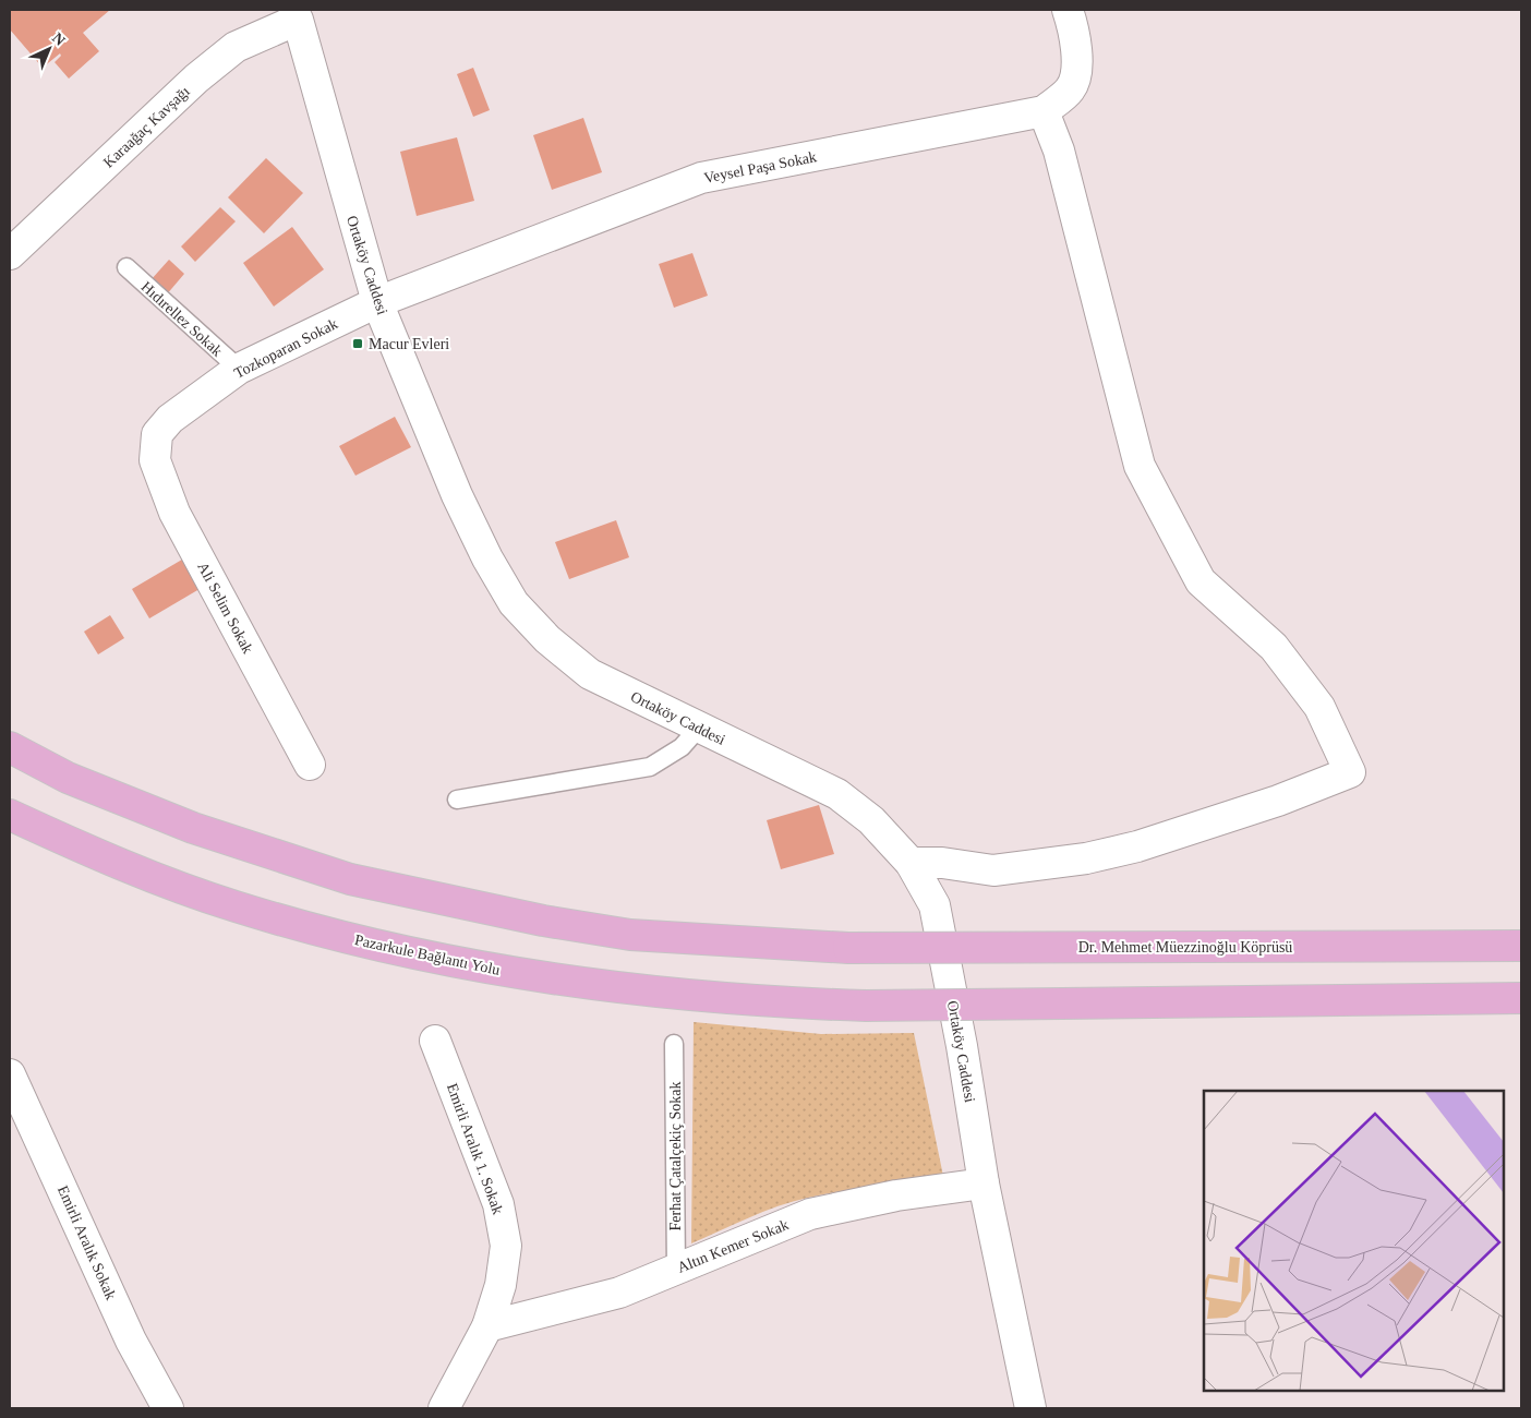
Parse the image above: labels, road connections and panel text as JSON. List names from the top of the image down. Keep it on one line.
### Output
{"streets":{"main road":["Dr. Mehmet Müezzinoğlu Köprüsü","Pazarkule Bağlantı Yolu"],"street":["Karaağaç Kavşağı","Veysel Paşa Sokak","Ortaköy Caddesi","Tozkoparan Sokak","Ali Selim Sokak","Emirli Aralık 1. Sokak","Emirli Aralık Sokak","Altın Kemer Sokak"],"lane":["Hıdırellez Sokak","Ferhat Çatalçekiç Sokak"]},"crossings":[["Karaağaç Kavşağı","Ortaköy Caddesi"],["Veysel Paşa Sokak","Ortaköy Caddesi"],["Veysel Paşa Sokak","Tozkoparan Sokak"],["Ortaköy Caddesi","Tozkoparan Sokak"],["Ortaköy Caddesi","Altın Kemer Sokak"],["Hıdırellez Sokak","Tozkoparan Sokak"],["Tozkoparan Sokak","Ali Selim Sokak"],["Emirli Aralık 1. Sokak","Altın Kemer Sokak"],["Ferhat Çatalçekiç Sokak","Altın Kemer Sokak"]],"places":{"transit":["Macur Evleri"]},"north":"top right"}
